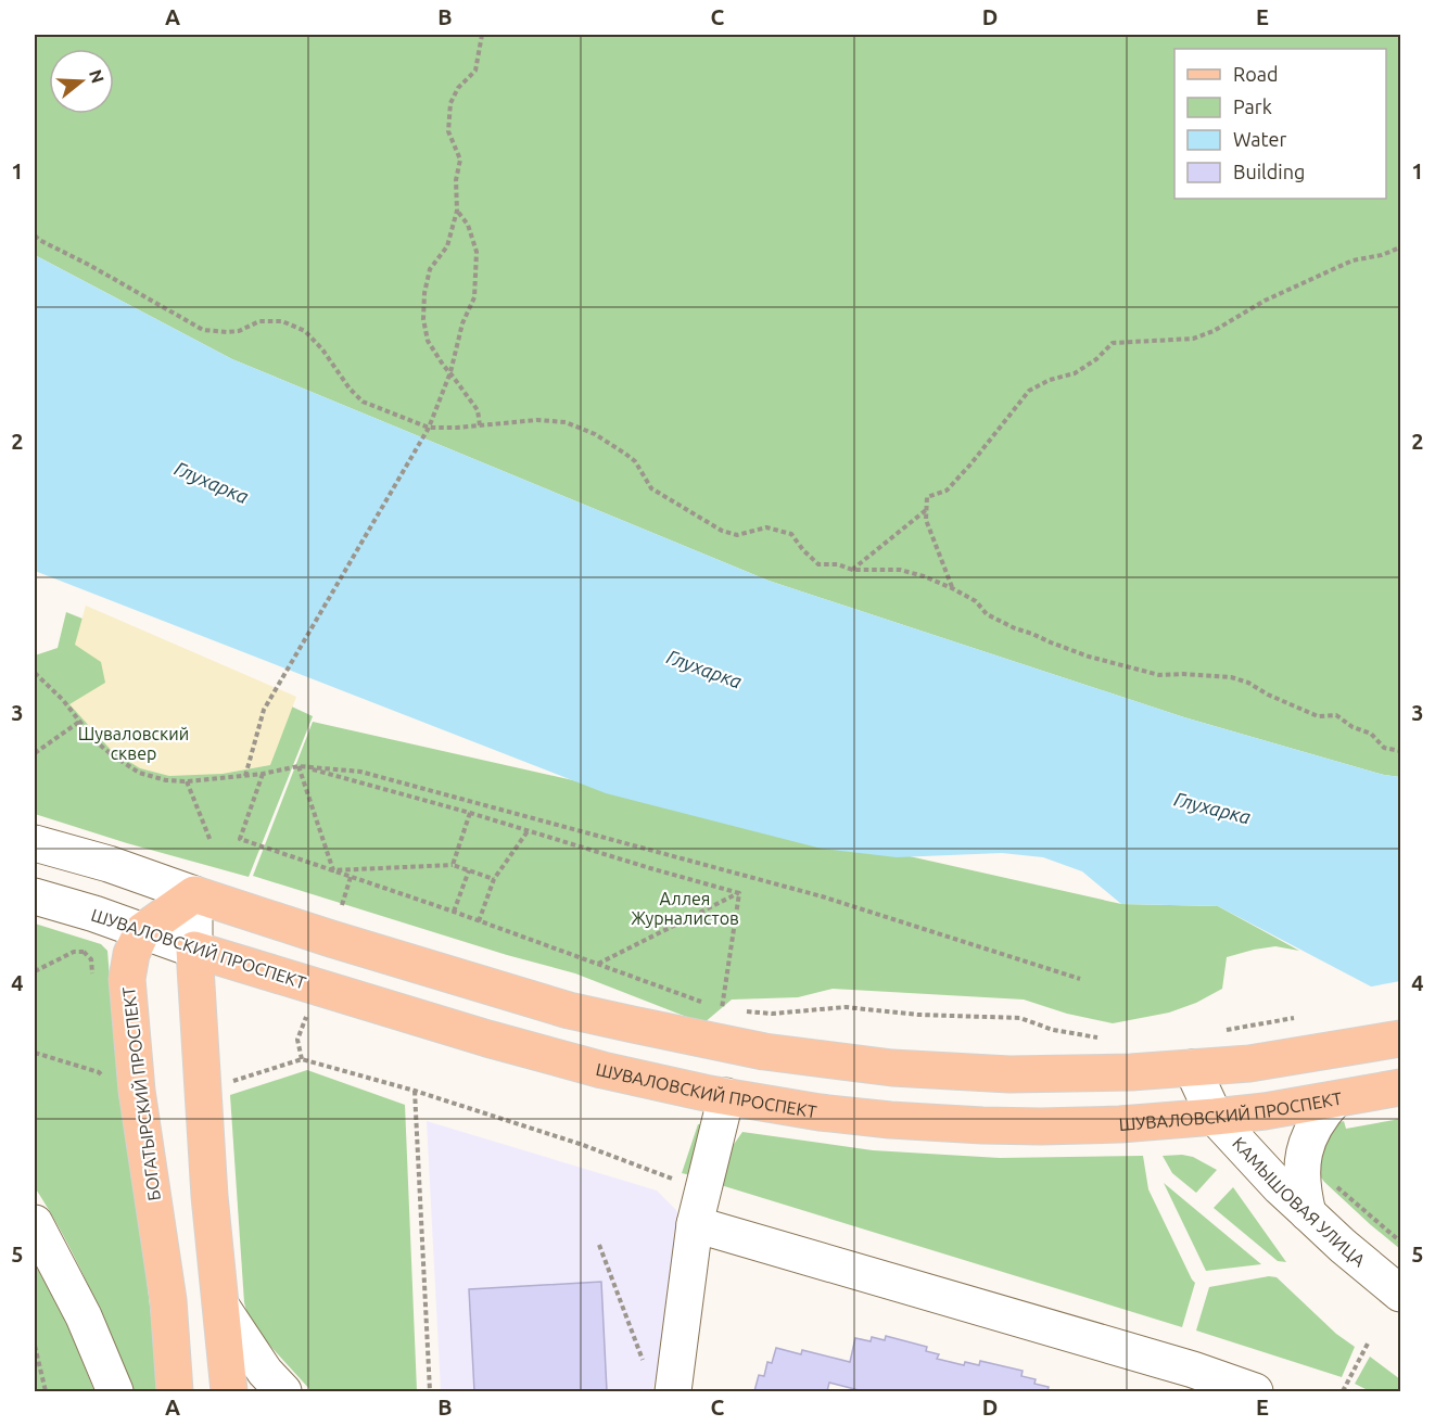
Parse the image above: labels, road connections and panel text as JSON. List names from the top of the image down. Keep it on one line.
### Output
{"streets":{"main road":["ШУВАЛОВСКИЙ ПРОСПЕКТ","БОГАТЫРСКИЙ ПРОСПЕКТ"],"street":["КАМЫШОВАЯ УЛИЦА"]},"crossings":[["ШУВАЛОВСКИЙ ПРОСПЕКТ","БОГАТЫРСКИЙ ПРОСПЕКТ"],["ШУВАЛОВСКИЙ ПРОСПЕКТ","КАМЫШОВАЯ УЛИЦА"]],"water":["Глухарка"],"parks":["Шуваловский сквер","Аллея Журналистов"],"legend":["Road","Park","Water","Building"],"north":"right","grid":{"columns":["A","B","C","D","E"],"rows":["1","2","3","4","5"]}}
